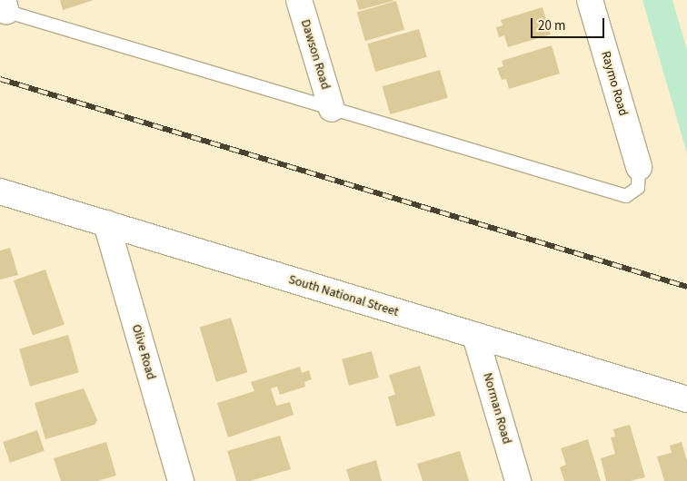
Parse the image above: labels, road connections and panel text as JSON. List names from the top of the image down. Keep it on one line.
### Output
{"streets":{"street":["Dawson Road","Raymo Road","South National Street","Olive Road","Norman Road"]},"crossings":[["South National Street","Olive Road"],["South National Street","Norman Road"]],"scale_bar":"20 m"}
